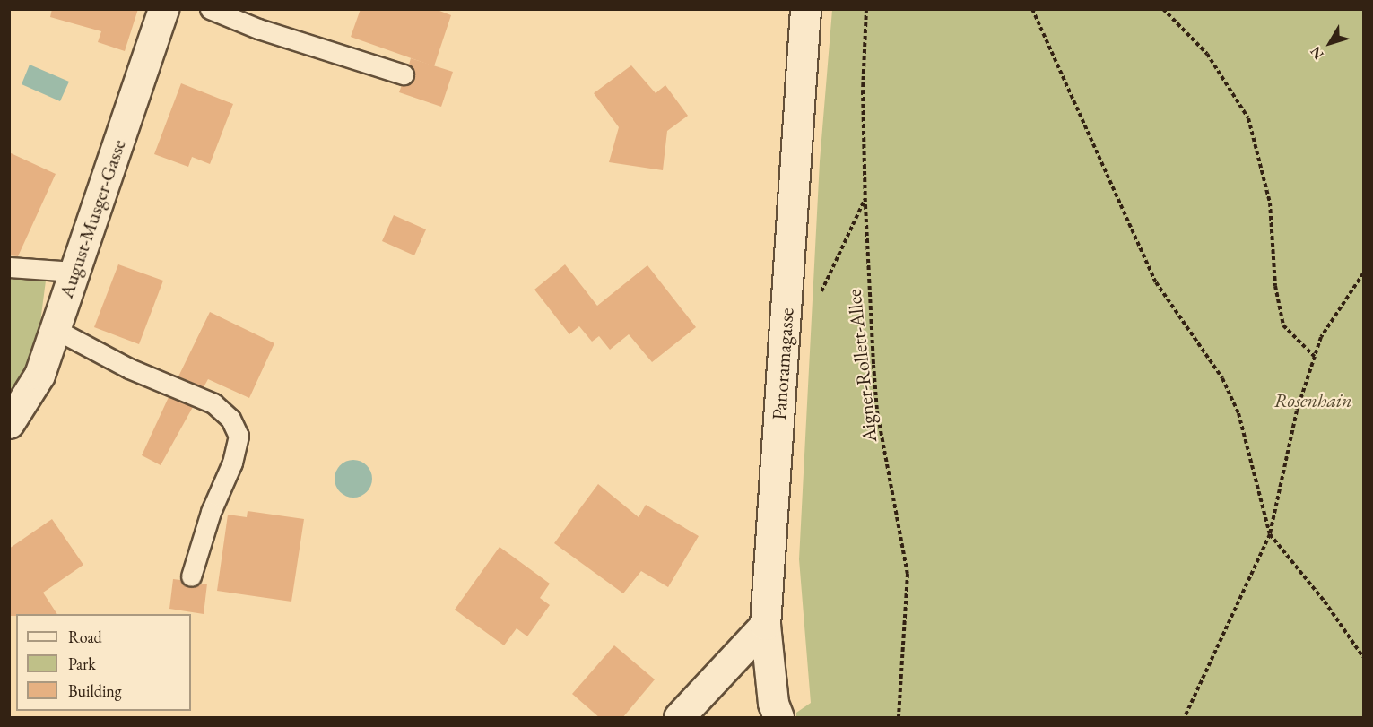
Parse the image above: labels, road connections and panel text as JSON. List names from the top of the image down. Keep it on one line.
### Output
{"streets":{"street":["August-Musger-Gasse","Panoramagasse"],"path":["Aigner-Rollett-Allee"]},"parks":["Rosenhain"],"legend":["Road","Park","Building"],"north":"bottom left"}
